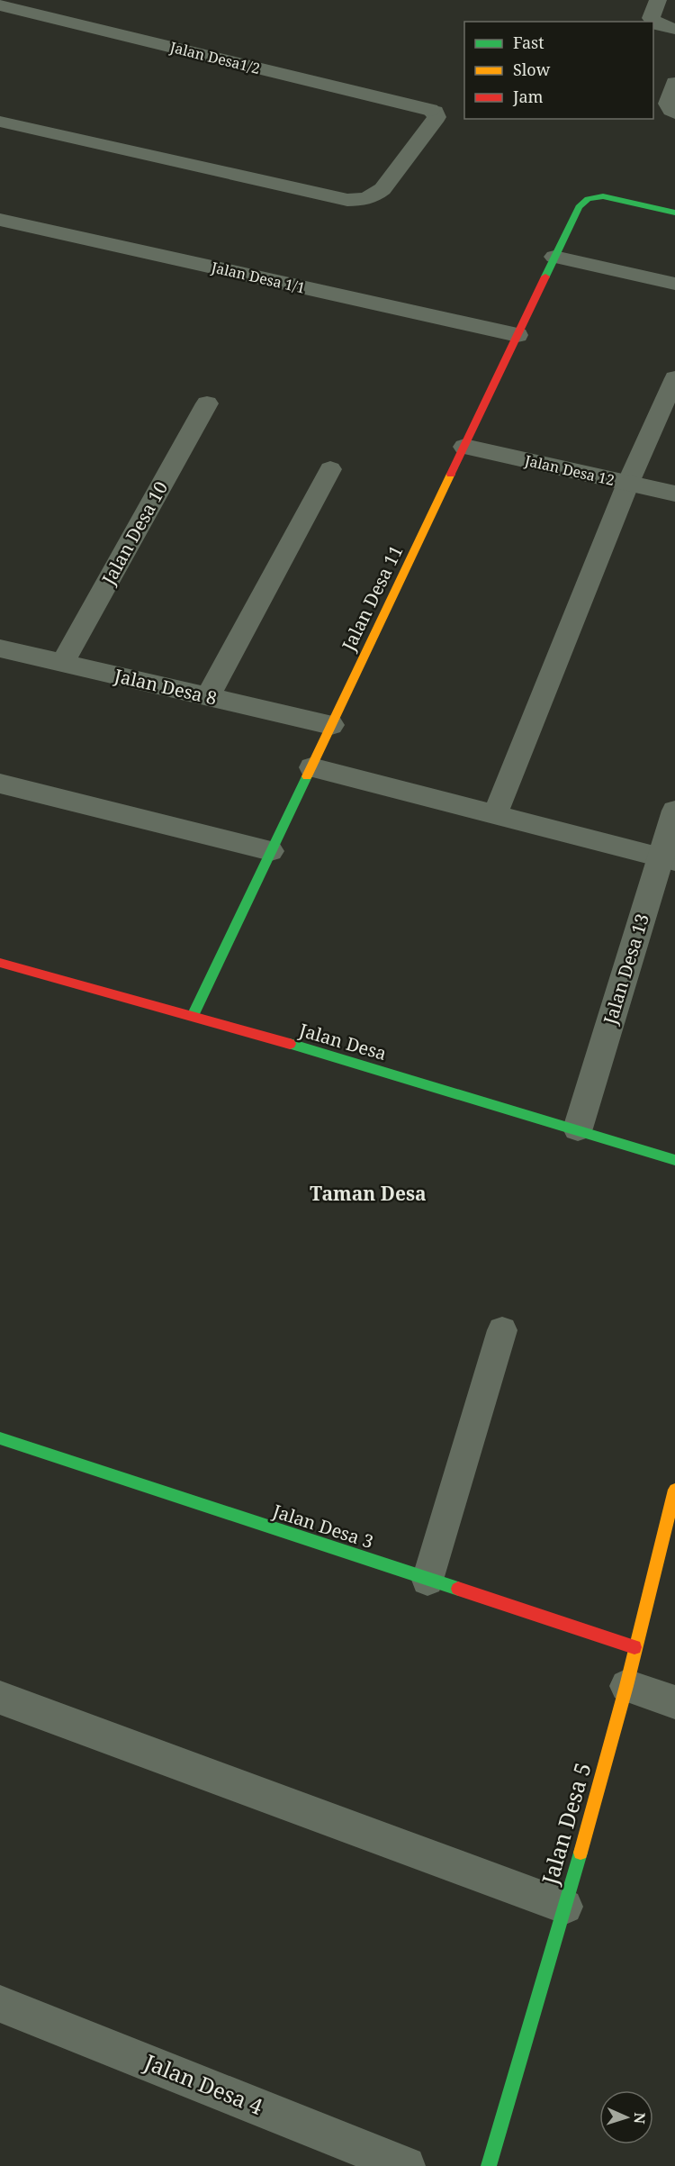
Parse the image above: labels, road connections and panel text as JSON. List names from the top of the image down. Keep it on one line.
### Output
{"streets":{"street":["Jalan Desa1/2","Jalan Desa 1/1","Jalan Desa 12","Jalan Desa 10","Jalan Desa 11","Jalan Desa 8","Jalan Desa 13","Jalan Desa","Jalan Desa 3","Jalan Desa 5","Jalan Desa 4"]},"crossings":[["Jalan Desa 1/1","Jalan Desa 11"],["Jalan Desa 12","Jalan Desa 11"],["Jalan Desa 10","Jalan Desa 8"],["Jalan Desa 11","Jalan Desa 8"],["Jalan Desa 11","Jalan Desa"],["Jalan Desa 13","Jalan Desa"],["Jalan Desa 3","Jalan Desa 5"]],"districts":["Taman Desa"],"legend":["Fast","Slow","Jam"],"north":"right"}
